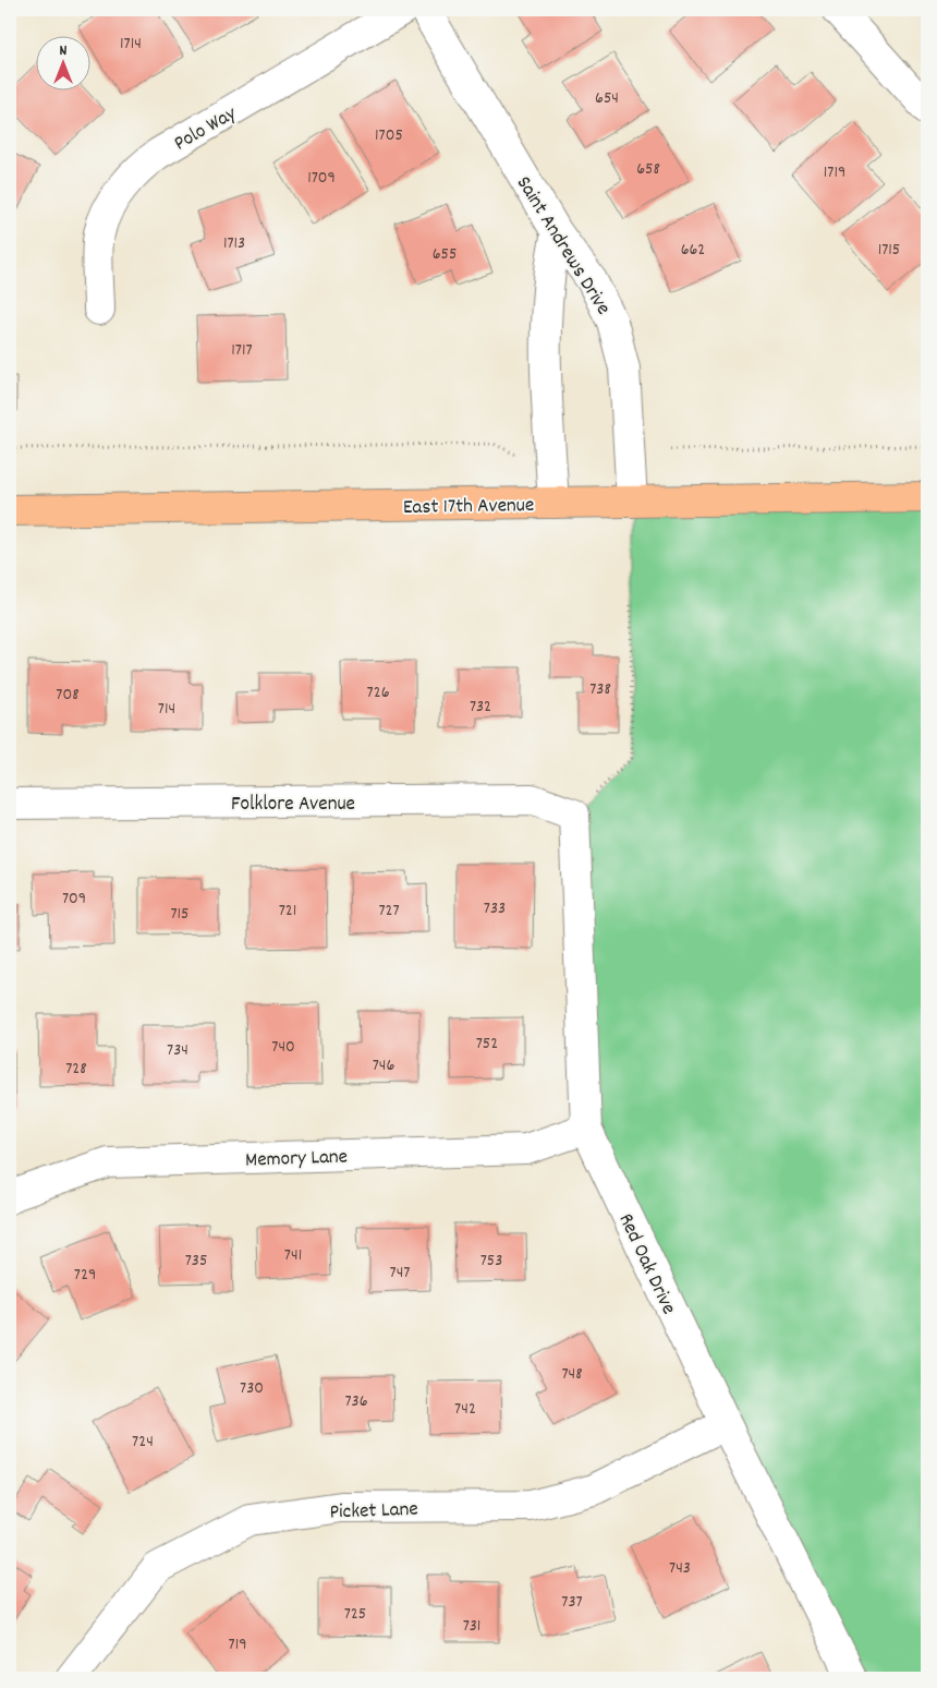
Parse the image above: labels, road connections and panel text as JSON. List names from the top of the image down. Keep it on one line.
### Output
{"streets":{"main road":["East 17th Avenue"],"street":["Polo Way","Saint Andrews Drive","Folklore Avenue","Memory Lane","Red Oak Drive","Picket Lane"]},"crossings":[["Saint Andrews Drive","East 17th Avenue"],["Folklore Avenue","Red Oak Drive"],["Memory Lane","Red Oak Drive"],["Red Oak Drive","Picket Lane"]],"house_numbers":["1714","654","1705","658","1719","1709","1713","662","1715","655","1717","738","726","708","732","714","709","733","721","727","715","752","740","734","746","728","741","735","753","747","729","748","730","736","742","724","743","737","725","731","719"],"north":"top"}
